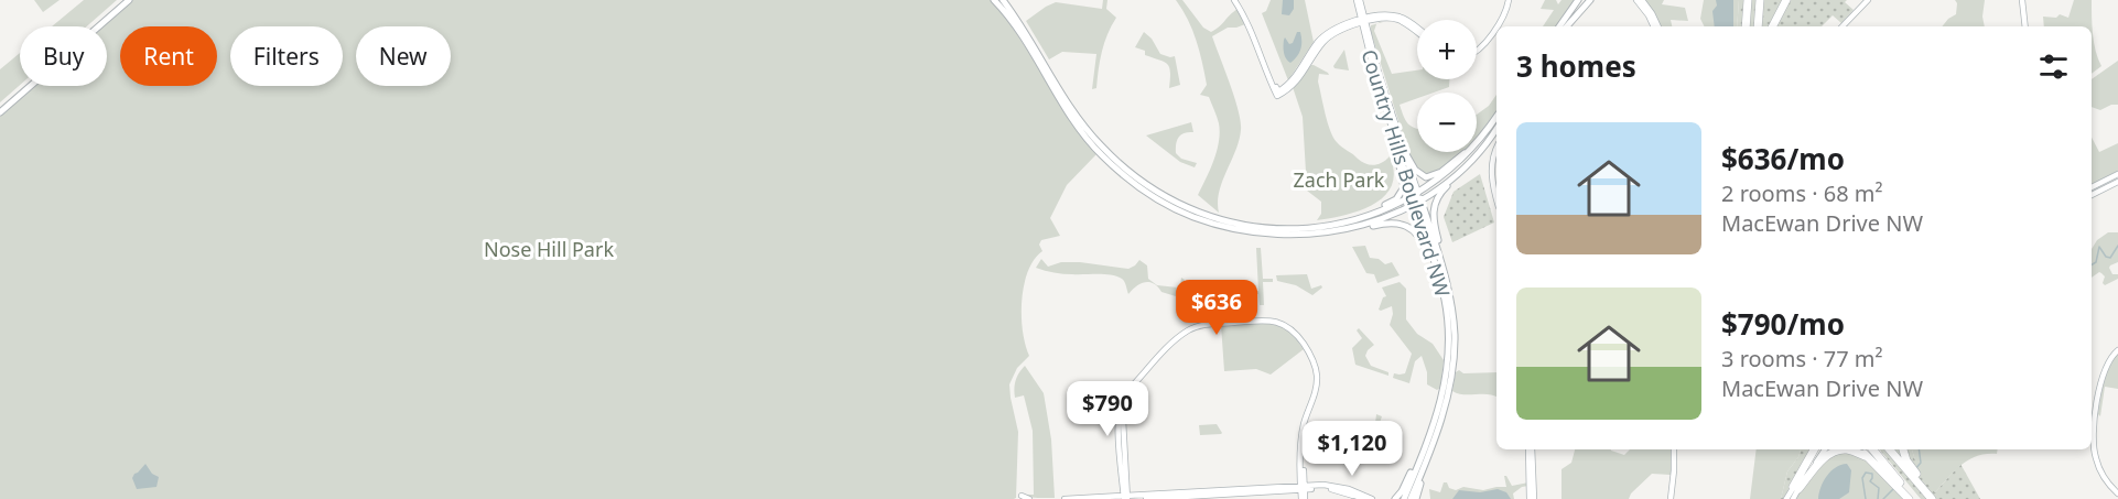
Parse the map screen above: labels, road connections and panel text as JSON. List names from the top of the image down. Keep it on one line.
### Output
{"streets":{"main road":["Country Hills Boulevard NW"]},"parks":["Zach Park","Nose Hill Park"],"page":{"map_buttons":["+","−"],"chip":["Buy","Rent","Filters","New"],"heading":"3 homes","list":[{"name":"$636/mo","note":"2 rooms · 68 m² · MacEwan Drive NW"},{"name":"$790/mo","note":"3 rooms · 77 m² · MacEwan Drive NW"}],"price":["$636","$790","$1,120"]}}
